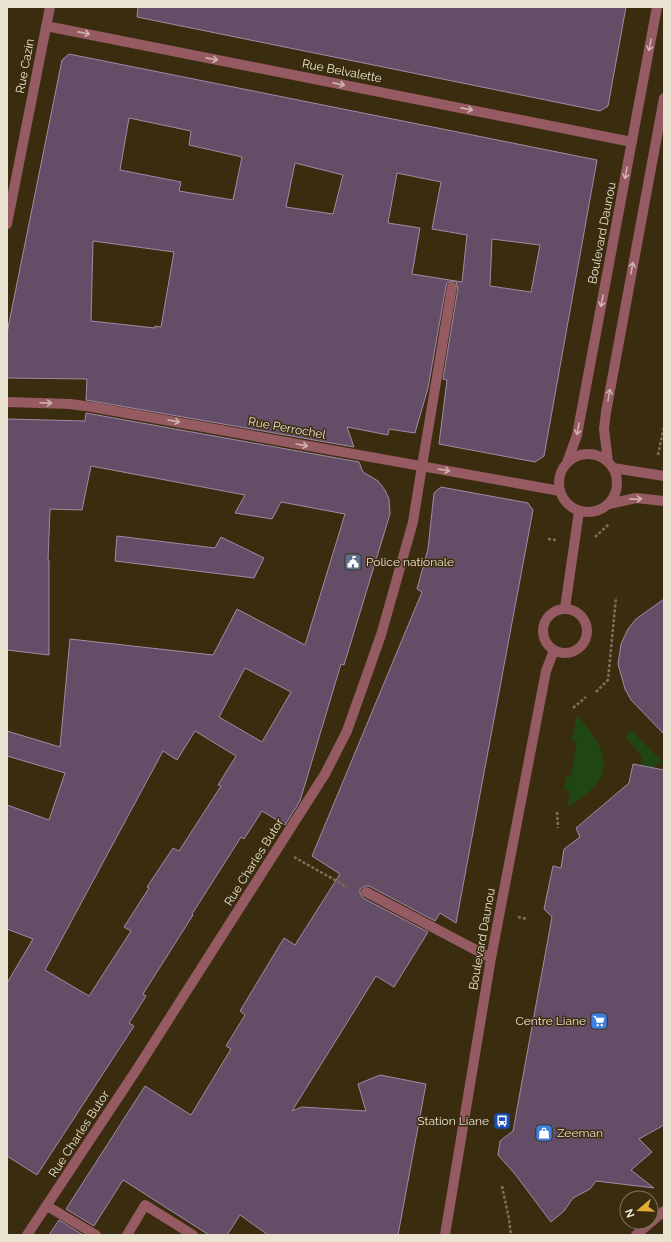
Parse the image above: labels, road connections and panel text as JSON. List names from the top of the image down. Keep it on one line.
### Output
{"streets":{"street":["Rue Cazin","Rue Belvalette","Boulevard Daunou","Rue Perrochel","Rue Charles Butor"]},"crossings":[["Rue Cazin","Rue Belvalette"],["Rue Belvalette","Boulevard Daunou"],["Boulevard Daunou","Rue Perrochel"],["Rue Perrochel","Rue Charles Butor"]],"one_way":["Rue Belvalette","Rue Perrochel"],"places":{"public building":["Police nationale"],"supermarket":["Centre Liane"],"bus stop":["Station Liane"],"shop":["Zeeman"]},"north":"left"}
